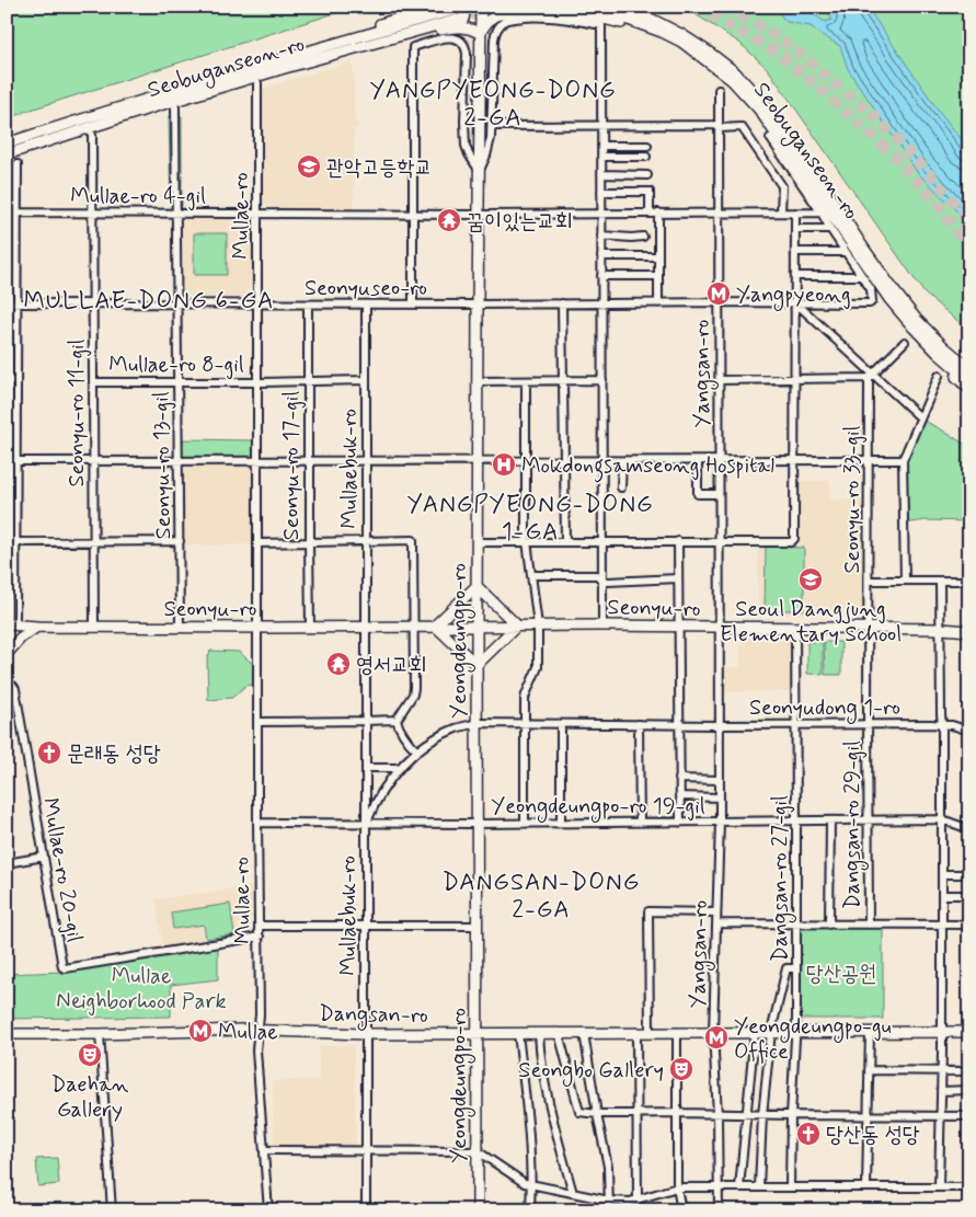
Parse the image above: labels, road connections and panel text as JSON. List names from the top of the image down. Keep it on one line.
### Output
{"streets":{"main road":["Seobuganseon-ro","Seonyu-ro","Yeongdeungpo-ro","Dangsan-ro"],"street":["Mullae-ro 4-gil","Mullae-ro","Seonyuseo-ro","Mullae-ro 8-gil","Yangsan-ro","Seonyu-ro 11-gil","Seonyu-ro 13-gil","Seonyu-ro 17-gil","Mullaebuk-ro","Seonyu-ro 33-gil","Seonyudong 1-ro","Yeongdeungpo-ro 19-gil","Dangsan-ro 29-gil","Mullae-ro 20-gil","Dangsan-ro 27-gil"]},"crossings":[["Mullae-ro 4-gil","Mullae-ro"],["Mullae-ro 4-gil","Yangsan-ro"],["Mullae-ro 4-gil","Seonyu-ro 11-gil"],["Mullae-ro 4-gil","Seonyu-ro 13-gil"],["Mullae-ro 4-gil","Yeongdeungpo-ro"],["Mullae-ro","Seonyuseo-ro"],["Mullae-ro","Mullae-ro 8-gil"],["Mullae-ro","Seonyu-ro"],["Mullae-ro","Yeongdeungpo-ro 19-gil"],["Mullae-ro","Mullae-ro 20-gil"],["Mullae-ro","Dangsan-ro"],["Seonyuseo-ro","Yangsan-ro"],["Seonyuseo-ro","Seonyu-ro 11-gil"],["Seonyuseo-ro","Seonyu-ro 13-gil"],["Seonyuseo-ro","Seonyu-ro 17-gil"],["Seonyuseo-ro","Mullaebuk-ro"],["Seonyuseo-ro","Yeongdeungpo-ro"],["Mullae-ro 8-gil","Seonyu-ro 11-gil"],["Mullae-ro 8-gil","Seonyu-ro 13-gil"],["Yangsan-ro","Seonyu-ro"],["Yangsan-ro","Seonyudong 1-ro"],["Yangsan-ro","Yeongdeungpo-ro 19-gil"],["Yangsan-ro","Dangsan-ro"],["Seonyu-ro 11-gil","Seonyu-ro"],["Seonyu-ro 13-gil","Seonyu-ro"],["Seonyu-ro 17-gil","Mullaebuk-ro"],["Seonyu-ro 17-gil","Seonyu-ro"],["Mullaebuk-ro","Seonyu-ro"],["Mullaebuk-ro","Seonyudong 1-ro"],["Mullaebuk-ro","Yeongdeungpo-ro 19-gil"],["Mullaebuk-ro","Dangsan-ro"],["Seonyu-ro 33-gil","Seonyu-ro"],["Seonyu-ro","Yeongdeungpo-ro"],["Yeongdeungpo-ro","Seonyudong 1-ro"],["Yeongdeungpo-ro","Yeongdeungpo-ro 19-gil"],["Yeongdeungpo-ro","Dangsan-ro"],["Seonyudong 1-ro","Yeongdeungpo-ro 19-gil"],["Seonyudong 1-ro","Dangsan-ro 29-gil"],["Seonyudong 1-ro","Dangsan-ro 27-gil"],["Yeongdeungpo-ro 19-gil","Dangsan-ro 29-gil"],["Yeongdeungpo-ro 19-gil","Dangsan-ro 27-gil"],["Dangsan-ro 27-gil","Dangsan-ro"]],"districts":["YANGPYEONG-DONG 2-GA","MULLAE-DONG 6-GA","YANGPYEONG-DONG 1-GA","DANGSAN-DONG 2-GA"],"parks":["당산공원","Mullae Neighborhood Park"],"places":{"school or university":["관악고등학교","Seoul Dangjung Elementary School"],"temple":["꿈이있는교회","영서교회"],"metro station":["Yangpyeong","Mullae","Yeongdeungpo-gu Office"],"hospital":["Mokdongsamseong Hospital"],"church":["문래동 성당","당산동 성당"],"theatre":["Daehan Gallery","Seongbo Gallery"]}}
